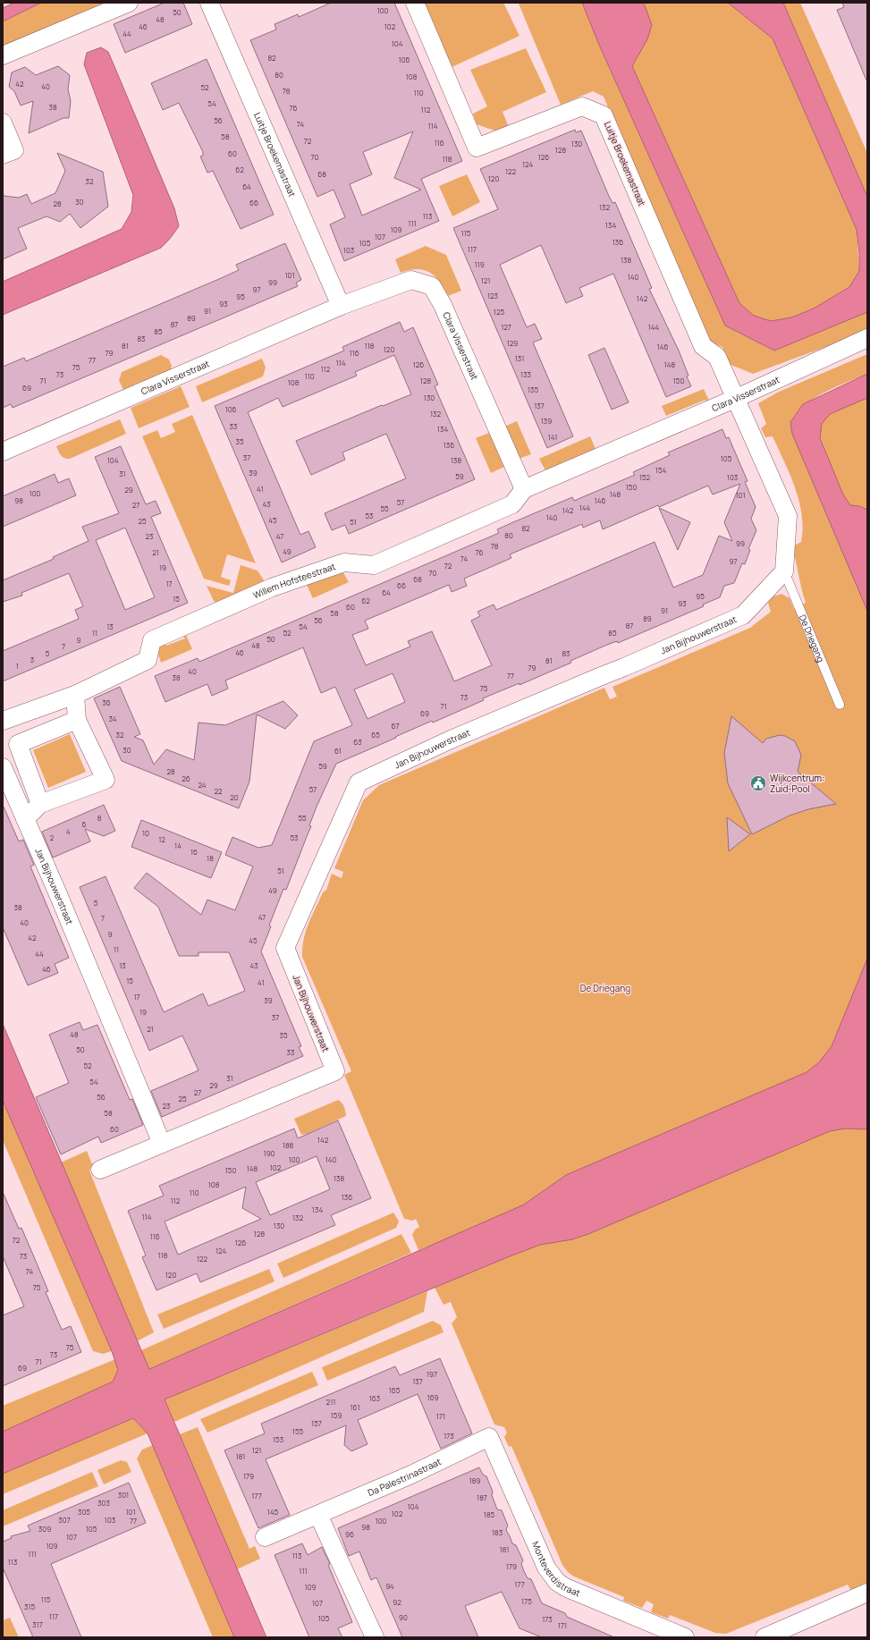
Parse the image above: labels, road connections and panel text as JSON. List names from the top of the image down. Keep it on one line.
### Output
{"streets":{"street":["Luitje Broekemastraat","Clara Visserstraat","Willem Hofsteestraat","Jan Bijhouwerstraat","Da Palestrinastraat","Monteverdistraat"],"lane":["De Driegang"]},"crossings":[["Luitje Broekemastraat","Clara Visserstraat"],["Clara Visserstraat","Willem Hofsteestraat"],["Jan Bijhouwerstraat","De Driegang"],["Da Palestrinastraat","Monteverdistraat"]],"parks":["De Driegang"],"places":{"public building":["Wijkcentrum: Zuid-Pool"]},"house_numbers":["100","50","48","46","102","44","104","82","106","80","108","42","40","52","78","110","54","38","76","112","56","74","114","58","72","116","130","128","60","70","126","118","124","62","122","68","120","32","64","30","66","28","132","113","111","134","109","115","107","136","105","117","103","138","119","101","140","121","99","97","123","95","142","93","91","125","89","87","127","144","85","83","129","81","118","146","120","79","116","131","77","114","126","148","75","112","73","133","110","71","128","150","108","69","135","130","137","106","132","139","33","134","141","35","136","37","105","104","138","154","39","31","59","152","103","150","41","29","100","148","101","98","146","57","43","27","144","55","142","53","140","45","25","51","82","80","23","47","99","78","49","21","76","74","97","72","19","70","68","17","66","64","95","15","62","93","60","91","58","89","56","87","13","54","11","52","85","50","9","48","7","46","5","83","3","81","1","79","40","77","38","75","73","36","71","69","34","67","32","65","63","30","61","59","28","26","24","57","22","20","8","55","6","4","10","2","53","12","14","16","18","51","49","5","38","47","7","40","9","42","45","11","44","13","43","46","15","41","17","39","19","37","21","48","35","50","33","52","31","54","29","27","56","25","23","58","60","142","188","190","100","140","102","148","150","138","108","110","136","112","134","114","132","130","128","116","72","126","124","118","73","122","74","120","75","75","73","71","69","197","137","165","169","163","211","161","159","171","157","155","173","153","121","181","179","189","301","177","187","303","104","305","101","145","102","185","307","103","77","100","98","309","105","183","96","107","109","181","111","113","113","179","111","177","94","109","115","175","92","107","315","117","90","105","173","317","171"]}
